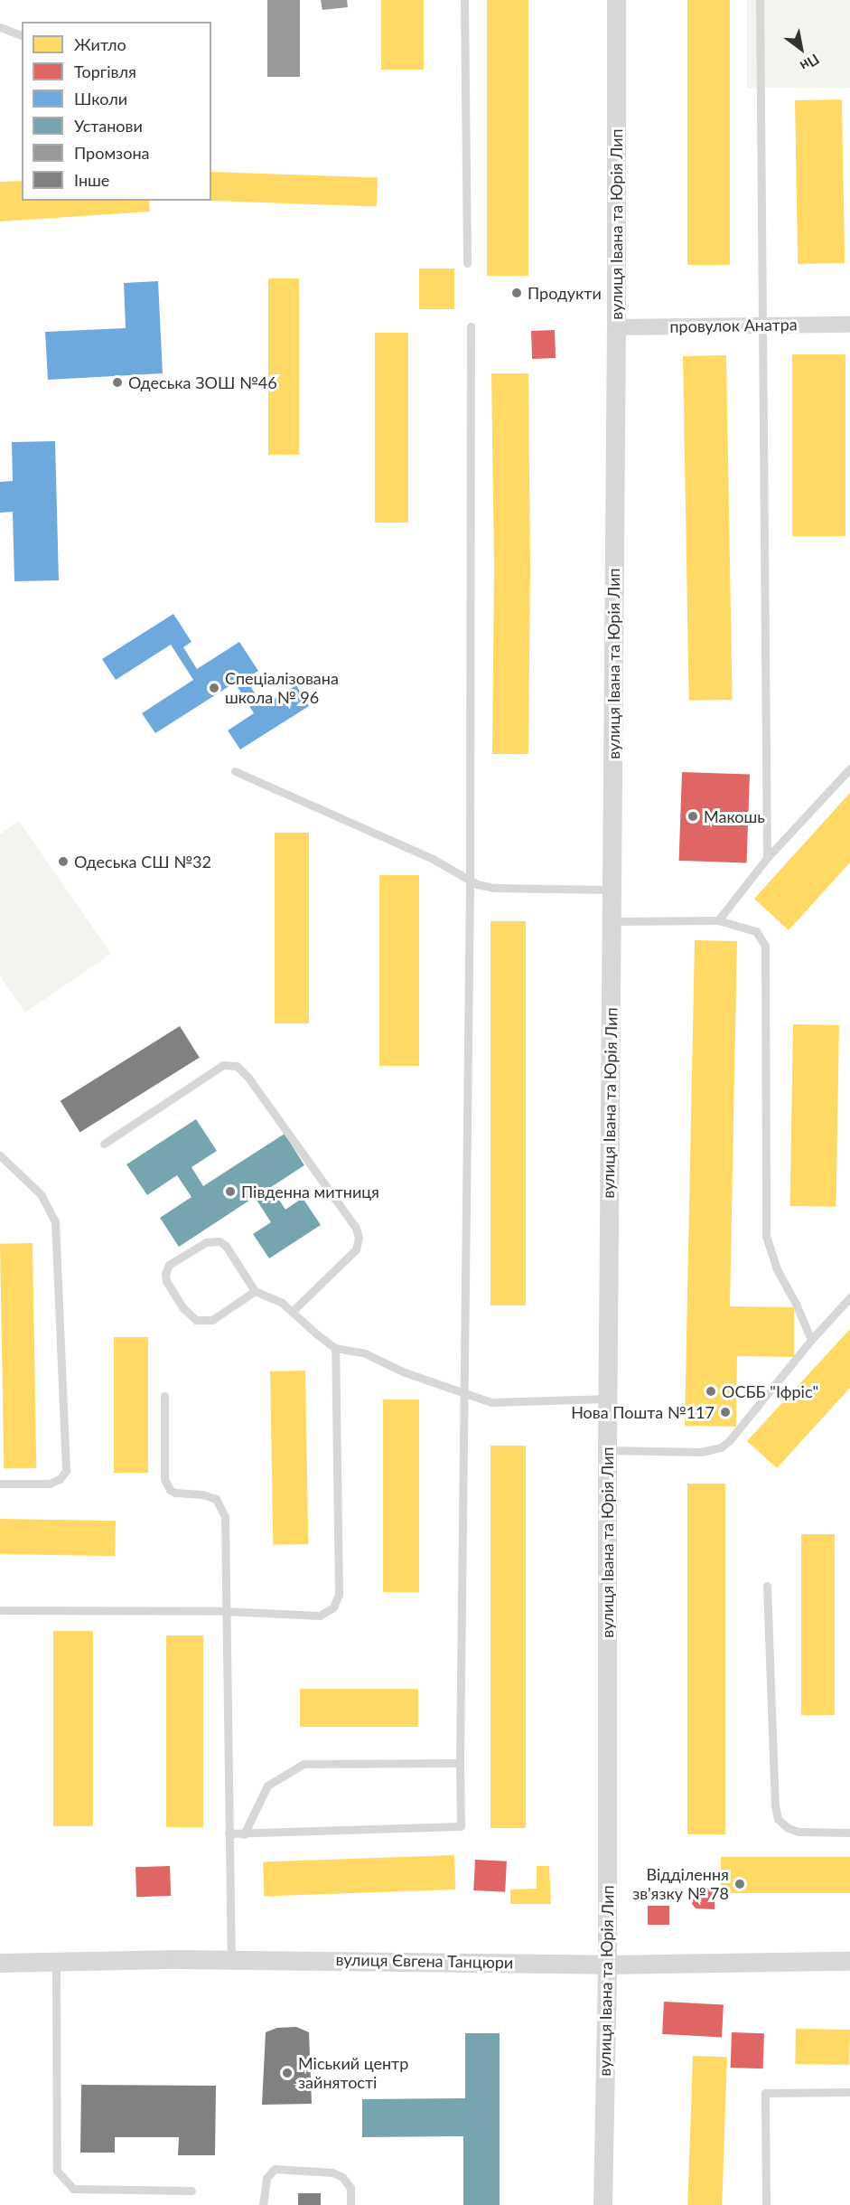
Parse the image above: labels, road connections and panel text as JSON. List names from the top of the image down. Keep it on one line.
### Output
{"streets":{"street":["вулиця Івана та Юрія Лип","провулок Анатра","вулиця Євгена Танцюри"]},"crossings":[["вулиця Івана та Юрія Лип","провулок Анатра"],["вулиця Івана та Юрія Лип","вулиця Євгена Танцюри"]],"places":["Продукти","Одеська ЗОШ №46","Спеціалізована школа № 96","Макошь","Одеська СШ №32","Південна митниця","ОСББ \"Іфріс\"","Нова Пошта №117","Відділення зв'язку № 78","Міський центр зайнятості"],"legend":["Житло","Торгівля","Школи","Установи","Промзона","Інше"],"north":"bottom right"}
